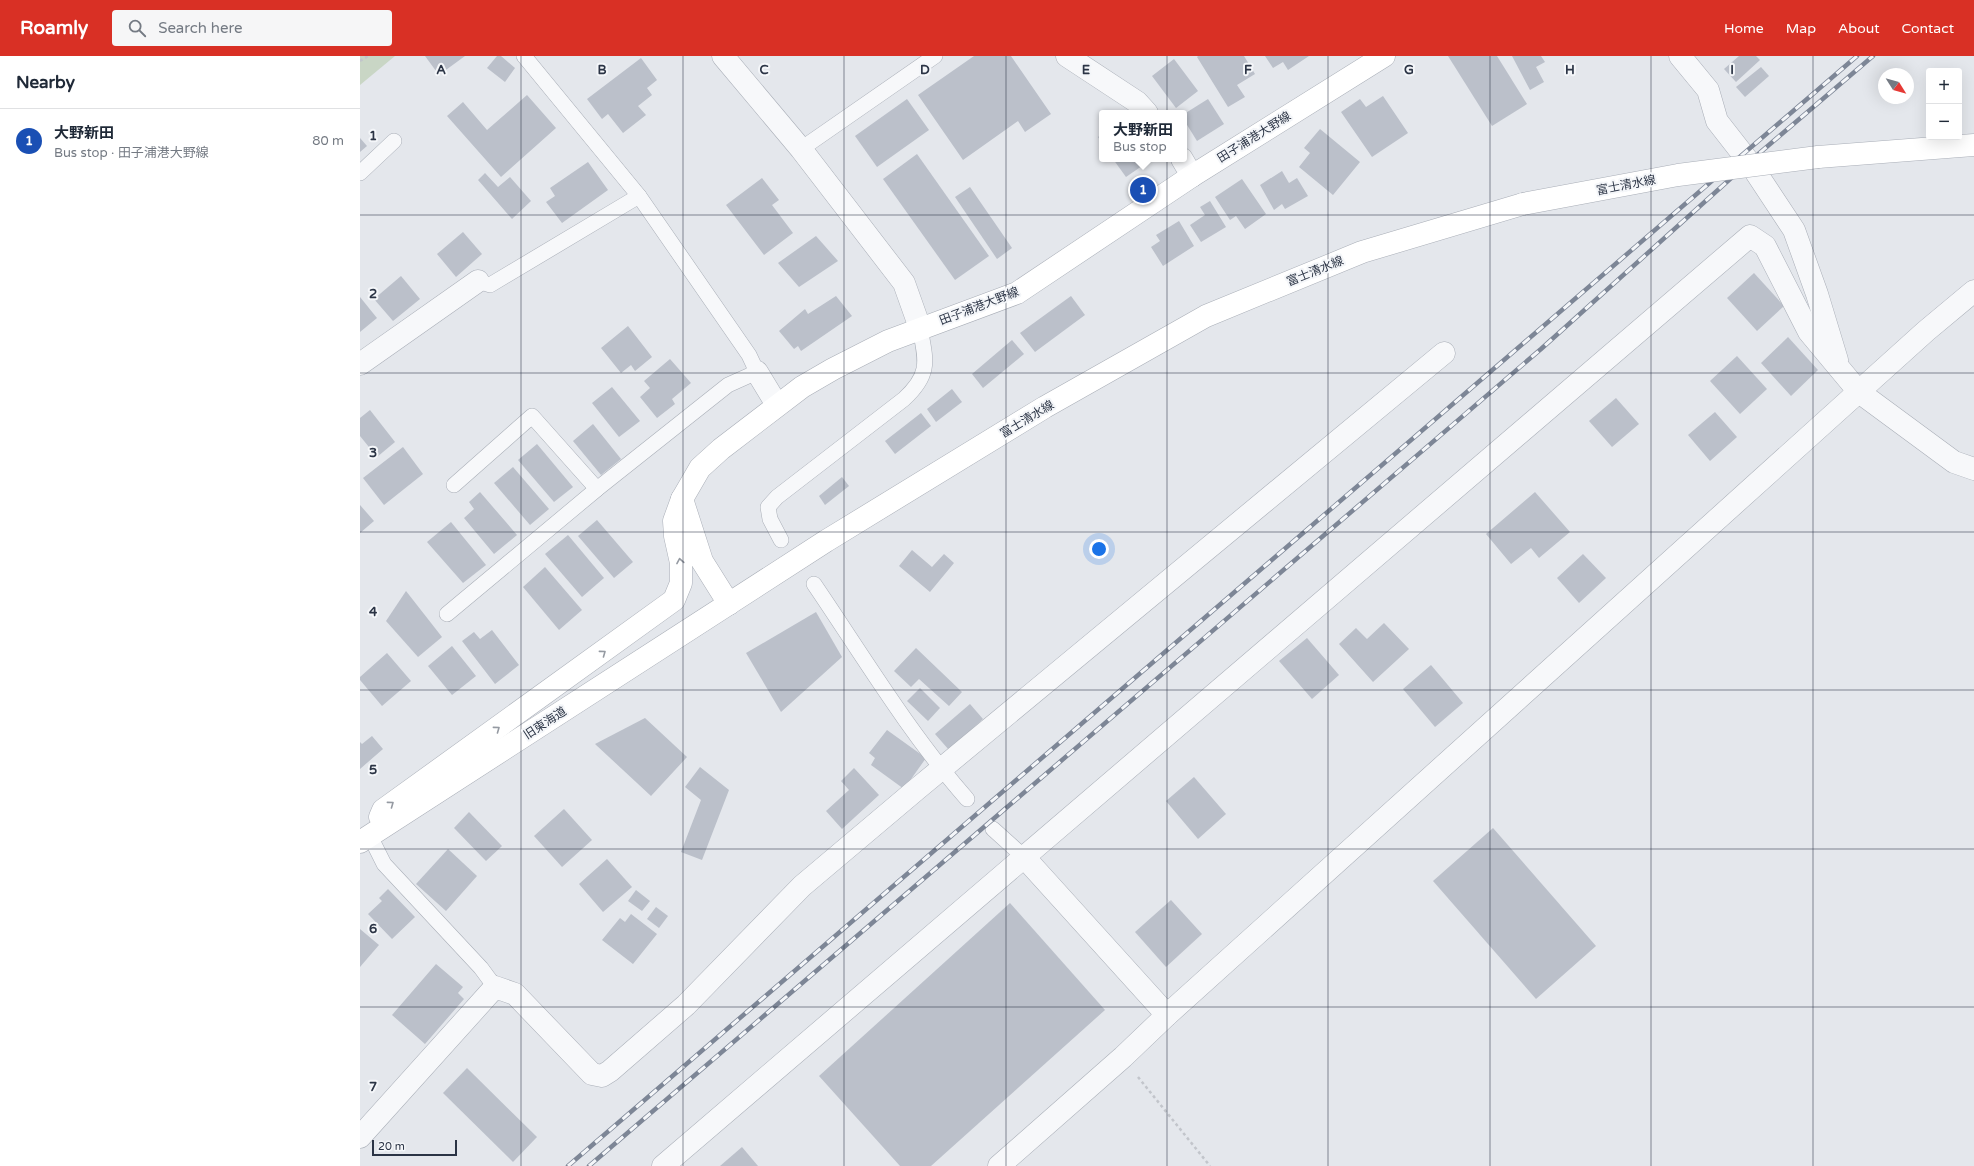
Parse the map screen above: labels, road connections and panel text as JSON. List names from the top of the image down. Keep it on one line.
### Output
{"streets":{"main road":["田子浦港大野線","富士清水線","旧東海道"]},"crossings":[["田子浦港大野線","旧東海道"],["富士清水線","旧東海道"]],"scale_bar":"20 m","north":"bottom right","page":{"header":"Roamly","search":"Search here","nav":["Home","Map","About","Contact"],"heading":"Nearby","map_buttons":["+","−"],"list":[{"mark":"1","name":"大野新田","note":"Bus stop · 田子浦港大野線","value":"80 m"}],"popup":["大野新田","Bus stop"],"pins":"1","scale":"20 m"},"grid":{"columns":["A","B","C","D","E","F","G","H","I"],"rows":["1","2","3","4","5","6","7"]}}
